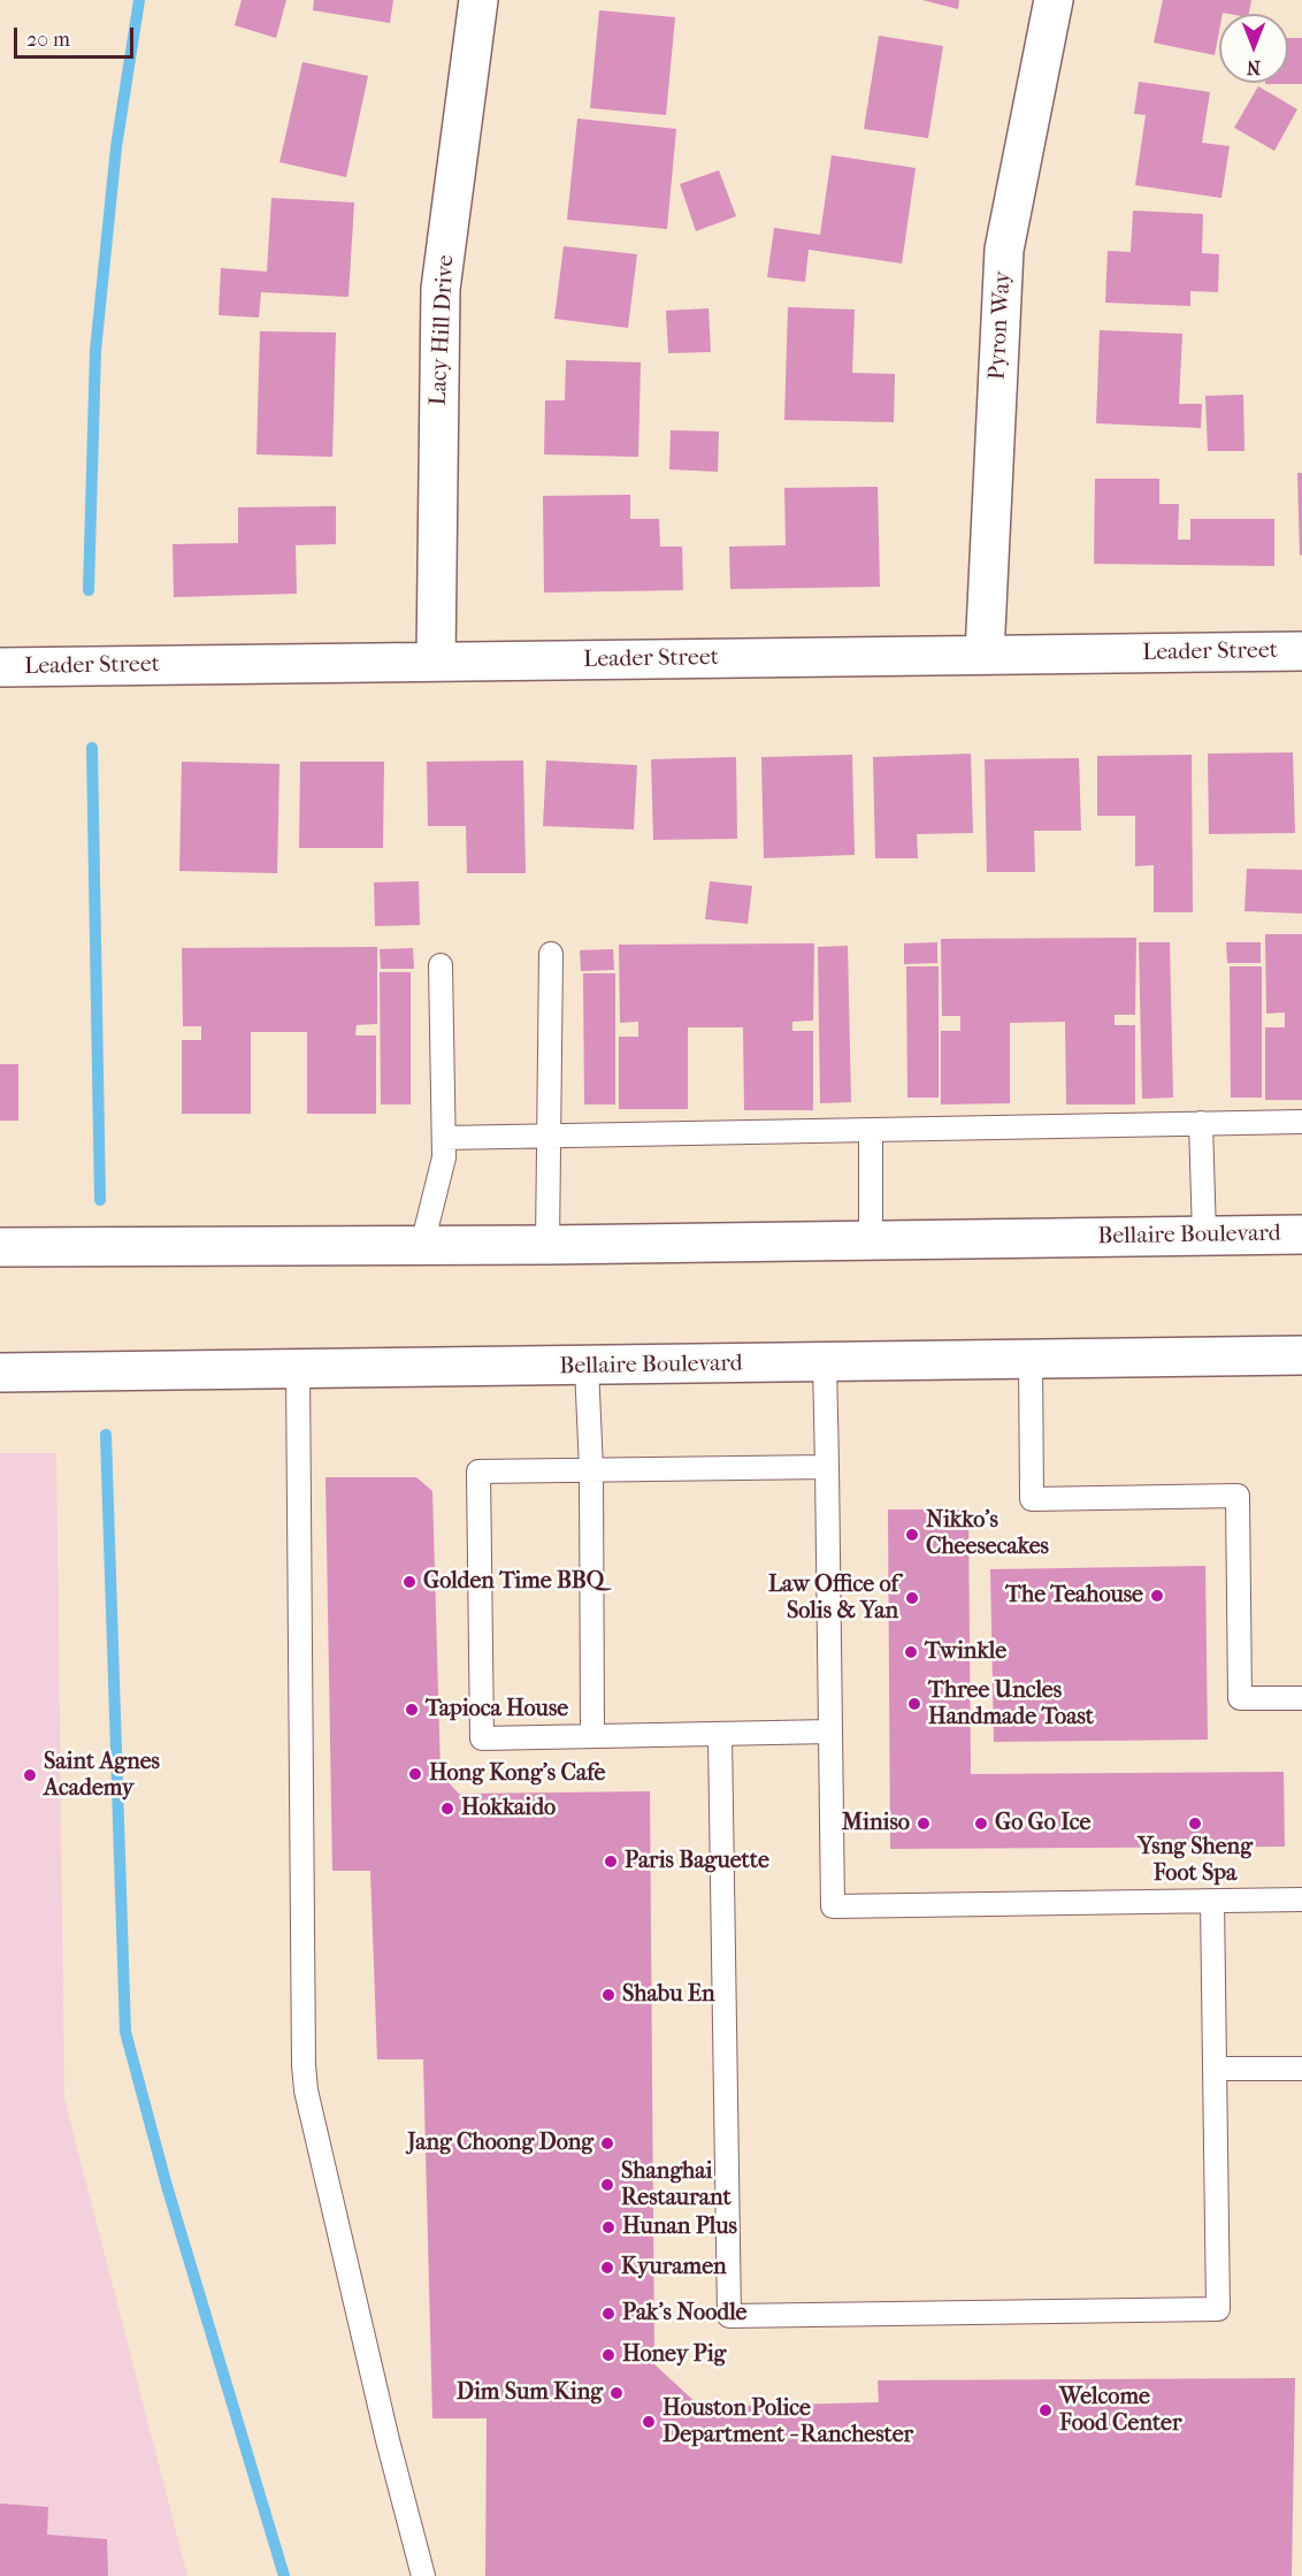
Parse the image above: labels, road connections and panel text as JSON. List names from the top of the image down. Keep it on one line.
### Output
{"streets":{"street":["Pyron Way","Lacy Hill Drive","Leader Street","Bellaire Boulevard"]},"crossings":[["Pyron Way","Leader Street"],["Lacy Hill Drive","Leader Street"]],"places":["Nikko's Cheesecakes","Golden Time BBQ","The Teahouse","Law Office of Solis & Yan","Twinkle","Three Uncles Handmade Toast","Tapioca House","Hong Kong's Cafe","Saint Agnes Academy","Hokkaido","Miniso","Go Go Ice","Ysng Sheng Foot Spa","Paris Baguette","Shabu En","Jang Choong Dong","Shanghai Restaurant","Hunan Plus","Kyuramen","Pak’s Noodle","Honey Pig","Dim Sum King","Welcome Food Center","Houston Police Department - Ranchester"],"scale_bar":"20 m","north":"bottom"}
